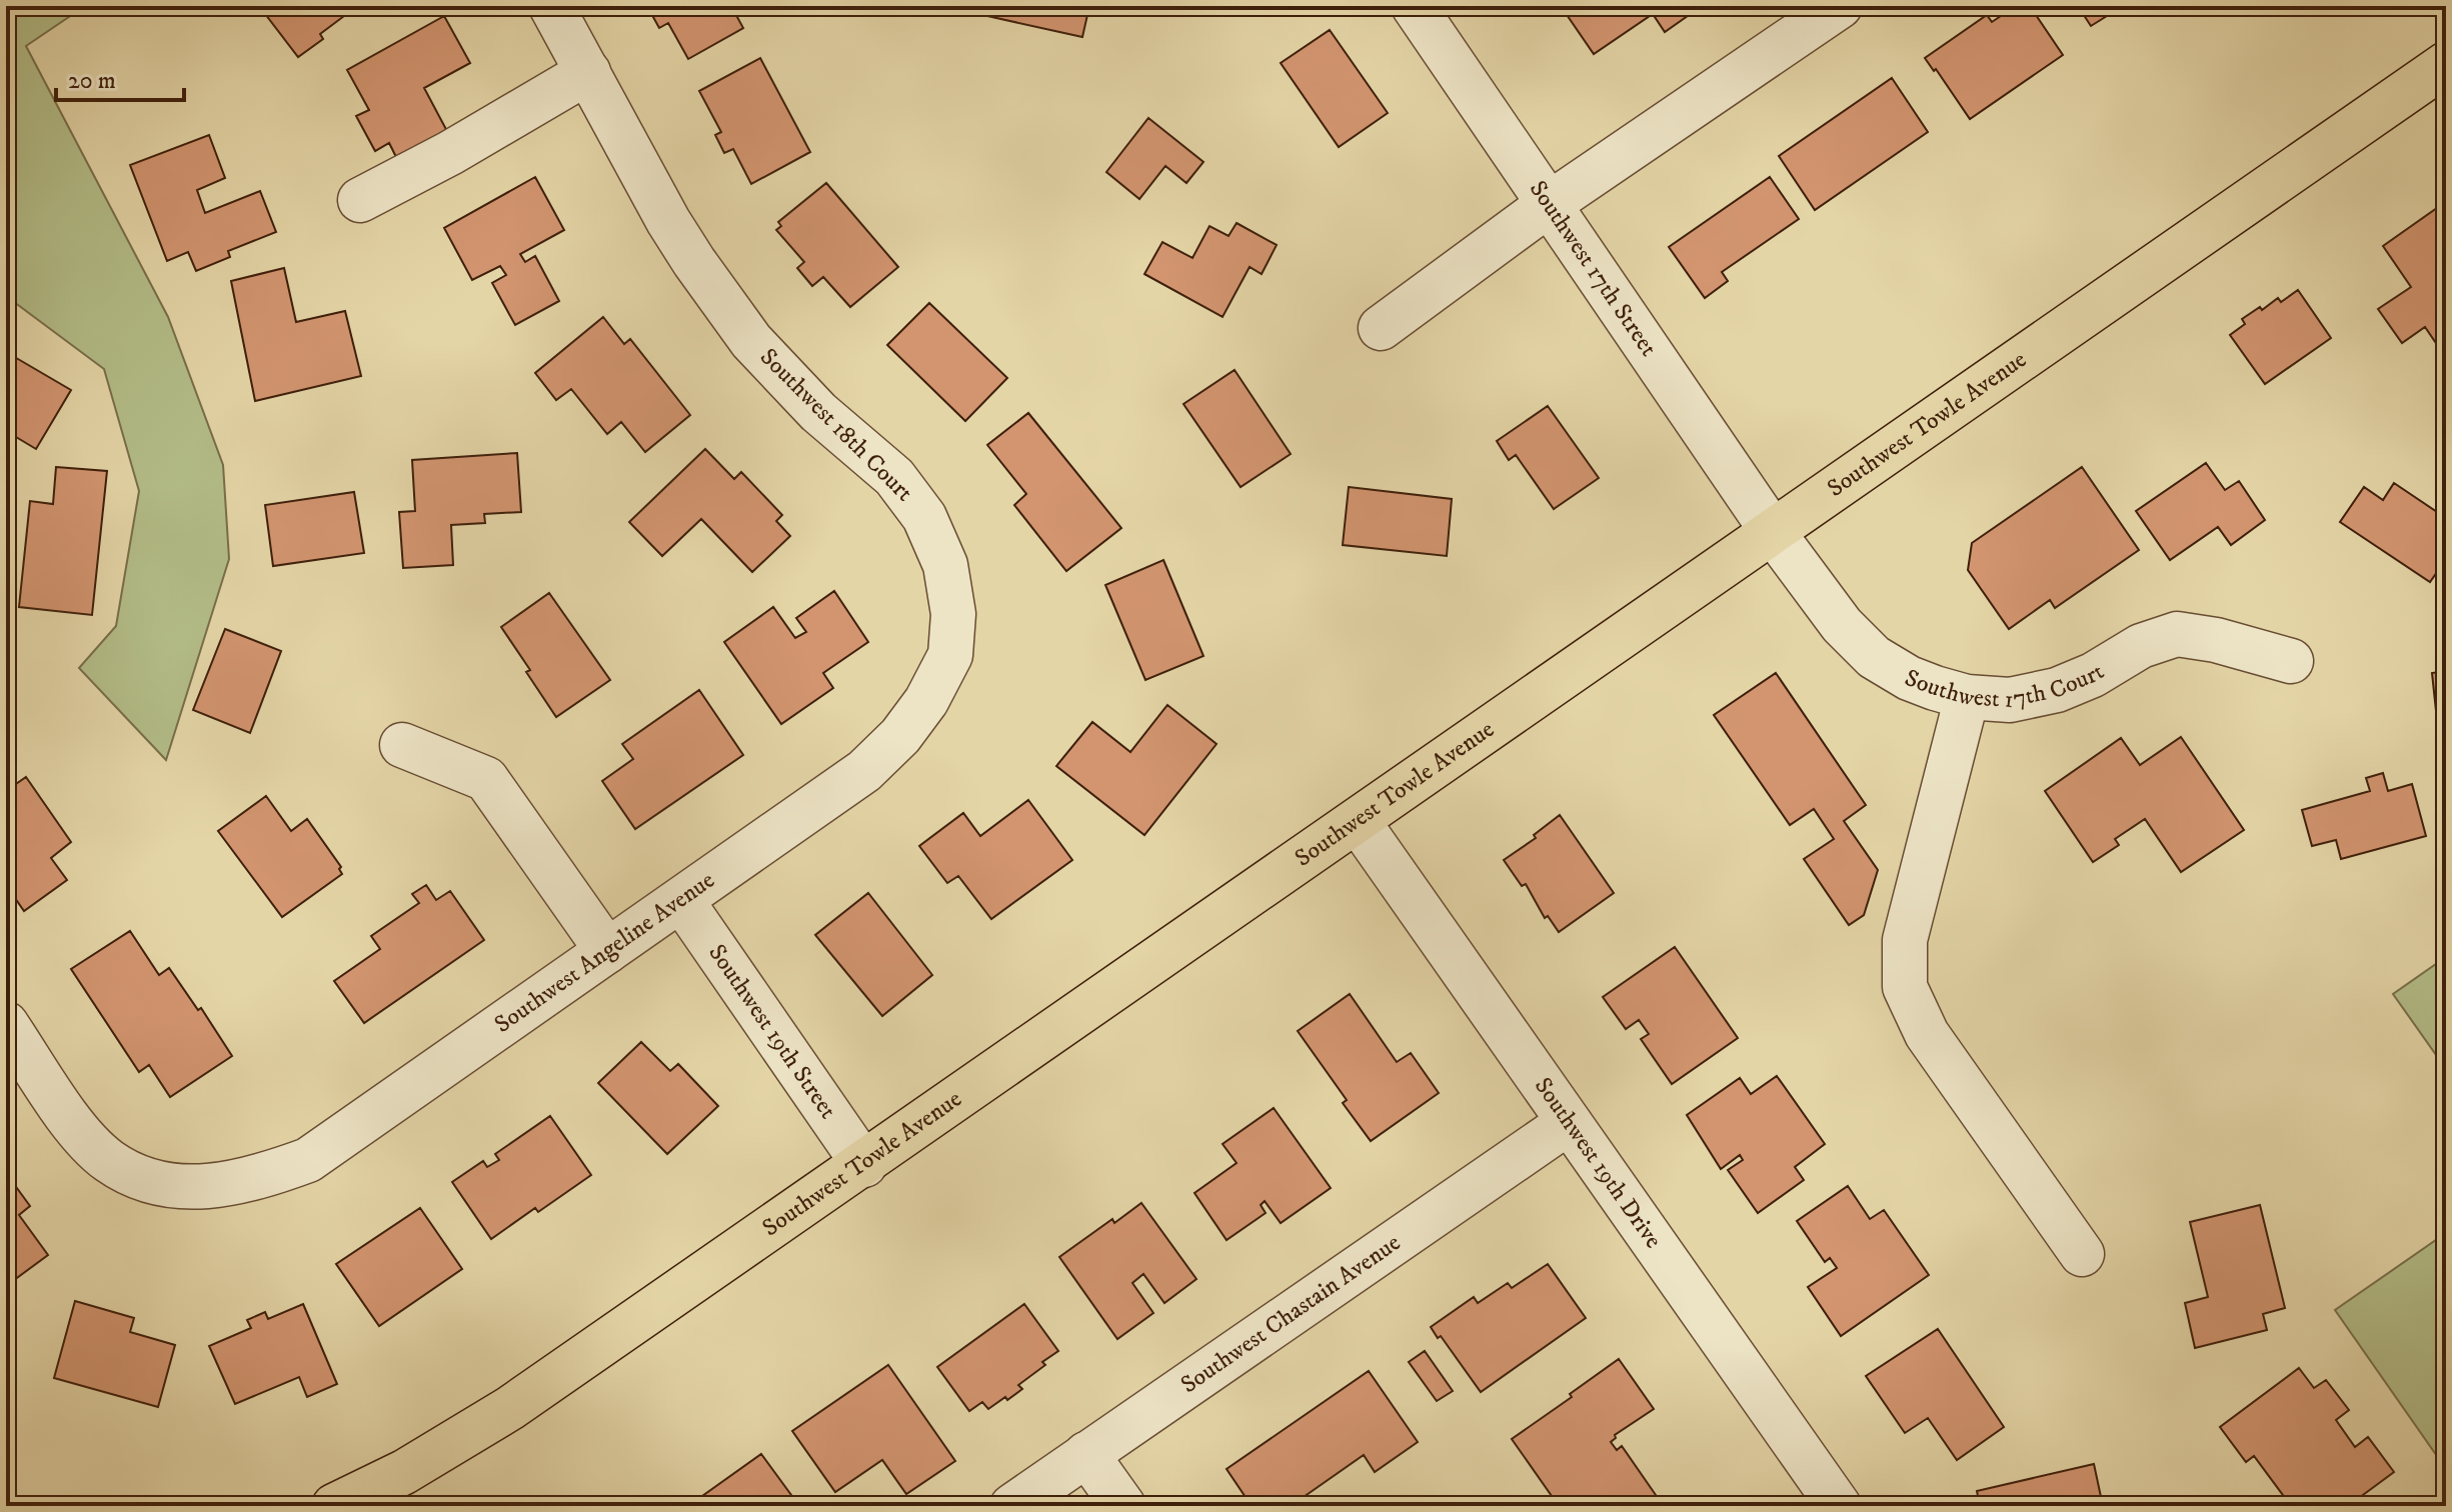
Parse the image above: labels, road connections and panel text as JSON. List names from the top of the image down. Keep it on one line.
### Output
{"streets":{"main road":["Southwest Towle Avenue"],"street":["Southwest 17th Street","Southwest 18th Court","Southwest 17th Court","Southwest Angeline Avenue","Southwest 19th Street","Southwest 19th Drive","Southwest Chastain Avenue"]},"crossings":[["Southwest 17th Street","Southwest Towle Avenue"],["Southwest 17th Street","Southwest 17th Court"],["Southwest Towle Avenue","Southwest 17th Court"],["Southwest Towle Avenue","Southwest 19th Street"],["Southwest Towle Avenue","Southwest 19th Drive"],["Southwest 18th Court","Southwest Angeline Avenue"],["Southwest Angeline Avenue","Southwest 19th Street"],["Southwest 19th Drive","Southwest Chastain Avenue"]],"scale_bar":"20 m"}
